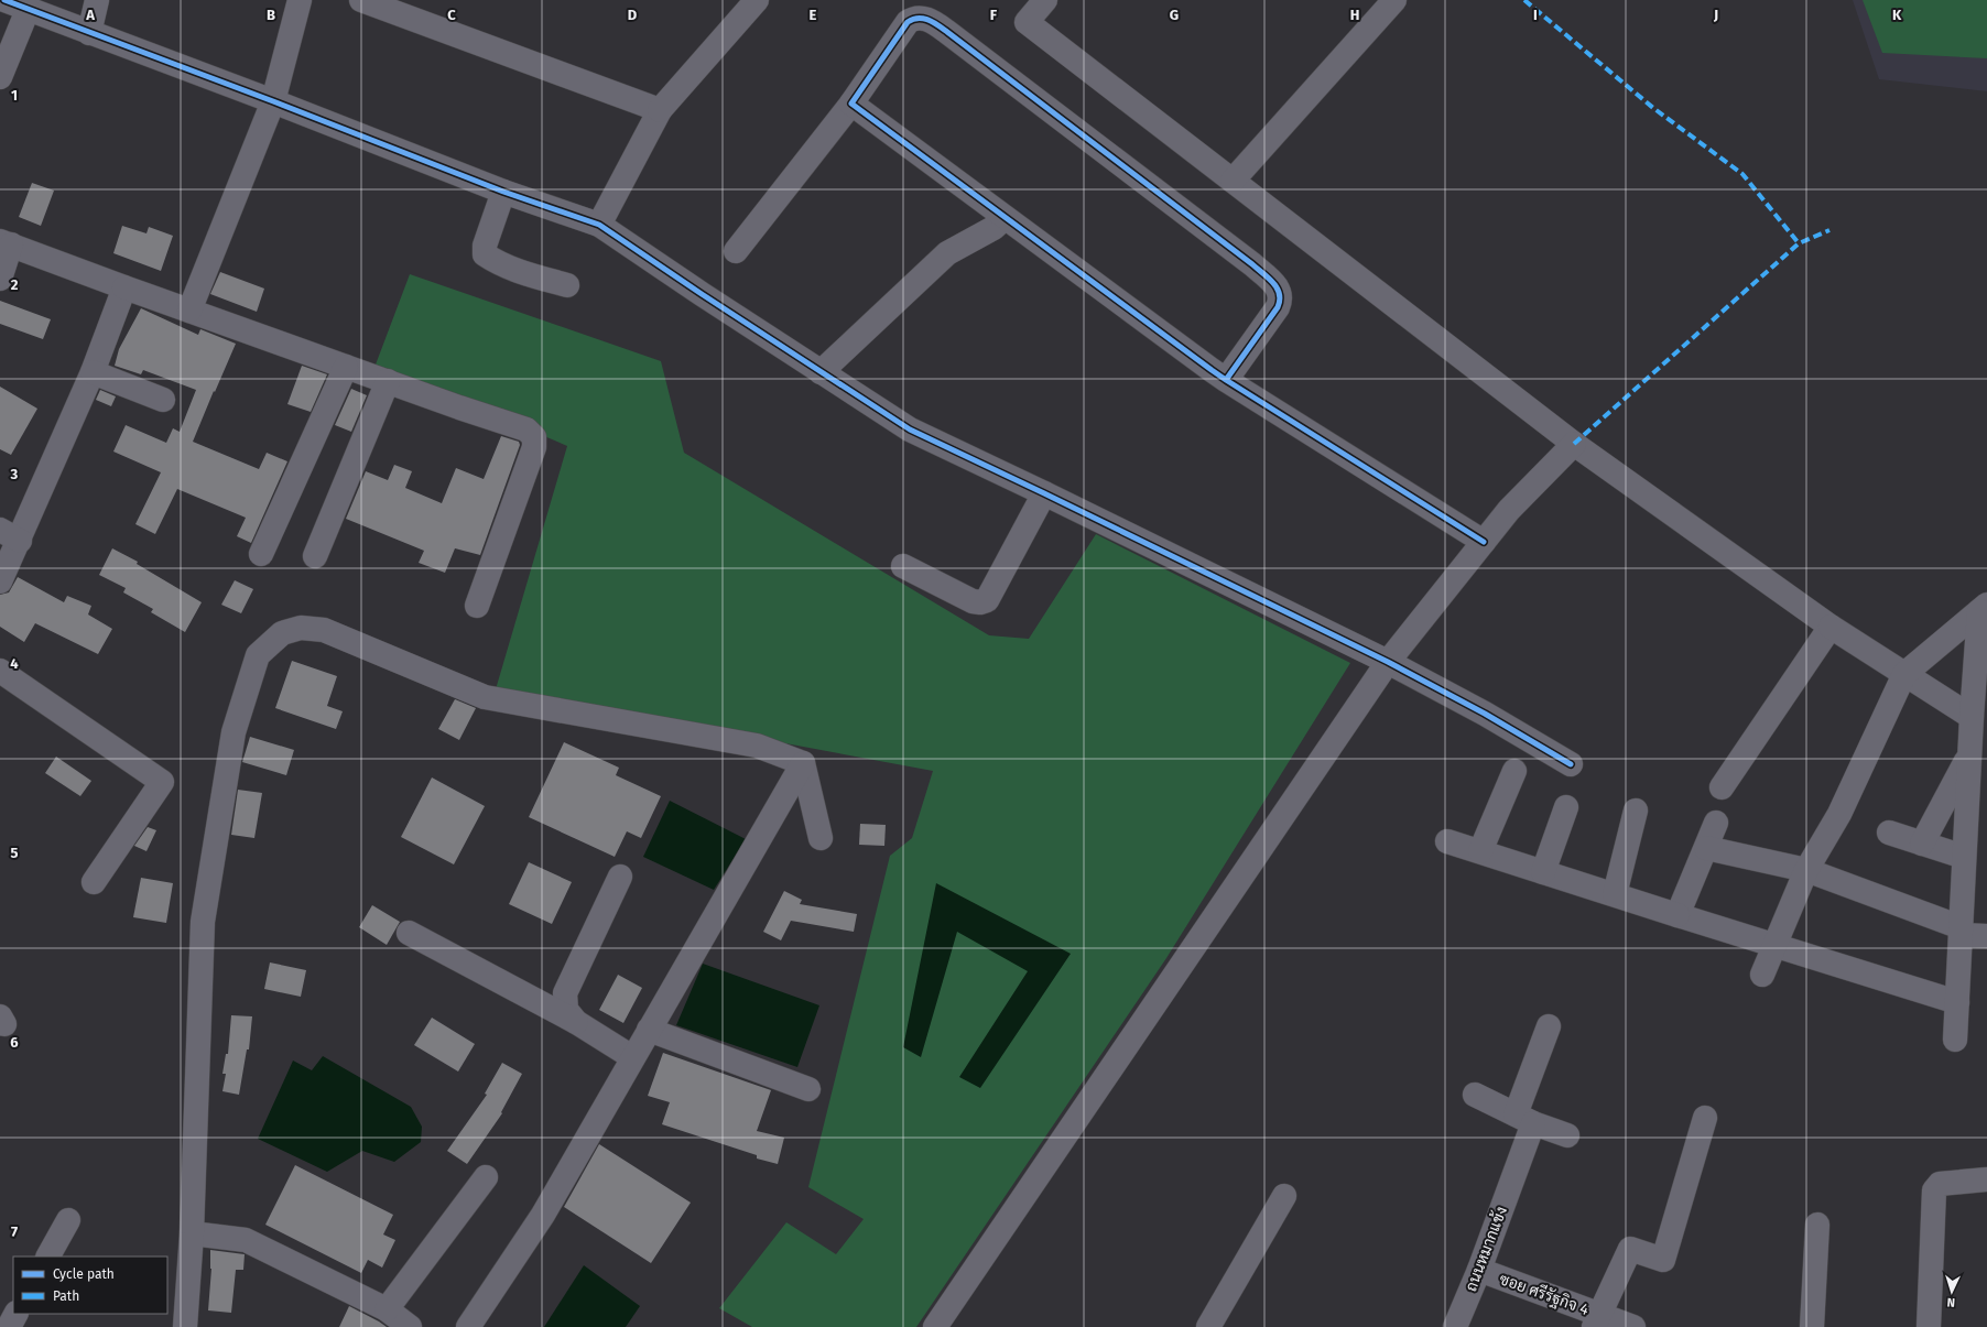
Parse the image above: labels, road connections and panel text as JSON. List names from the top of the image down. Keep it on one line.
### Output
{"streets":{"street":["ถนนหมากแข้ง","ซอย ศรีรัฐกิจ 4"]},"crossings":[["ถนนหมากแข้ง","ซอย ศรีรัฐกิจ 4"]],"legend":["Cycle path","Path"],"north":"bottom","grid":{"columns":["A","B","C","D","E","F","G","H","I","J","K"],"rows":["1","2","3","4","5","6","7"]}}
